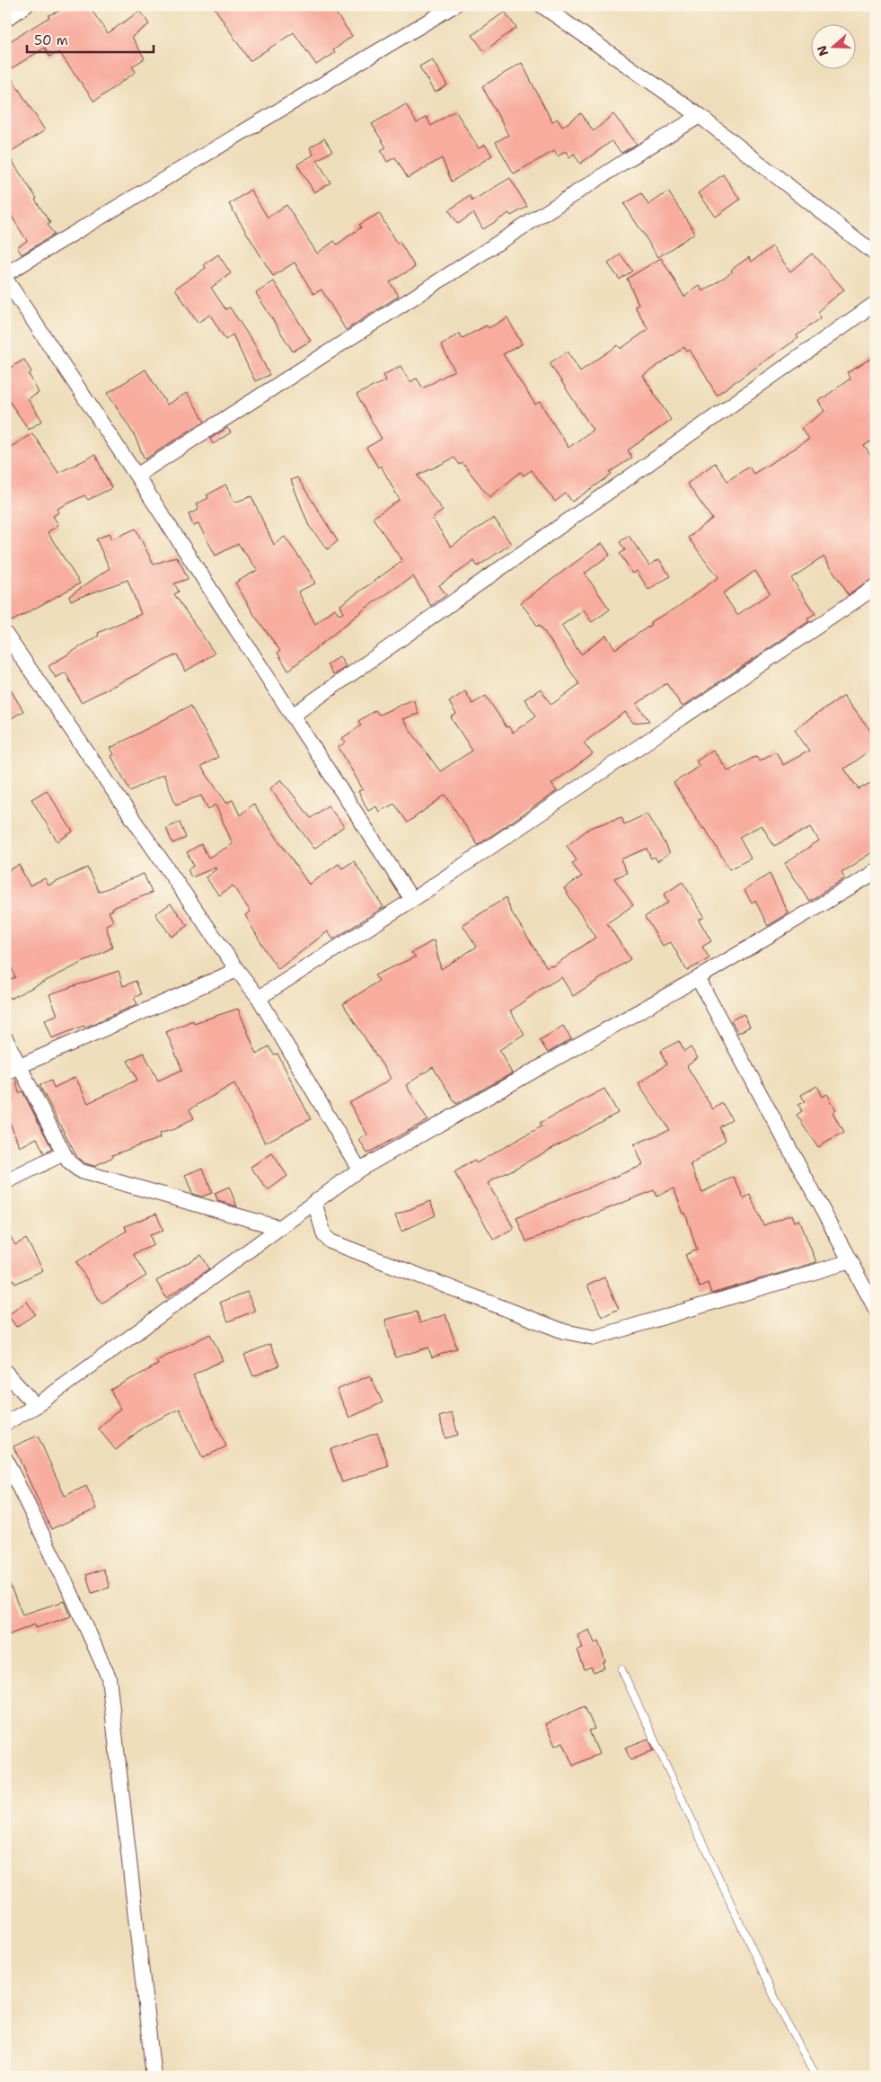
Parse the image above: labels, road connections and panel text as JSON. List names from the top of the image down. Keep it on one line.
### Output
{"scale_bar":"50 m","north":"left"}
